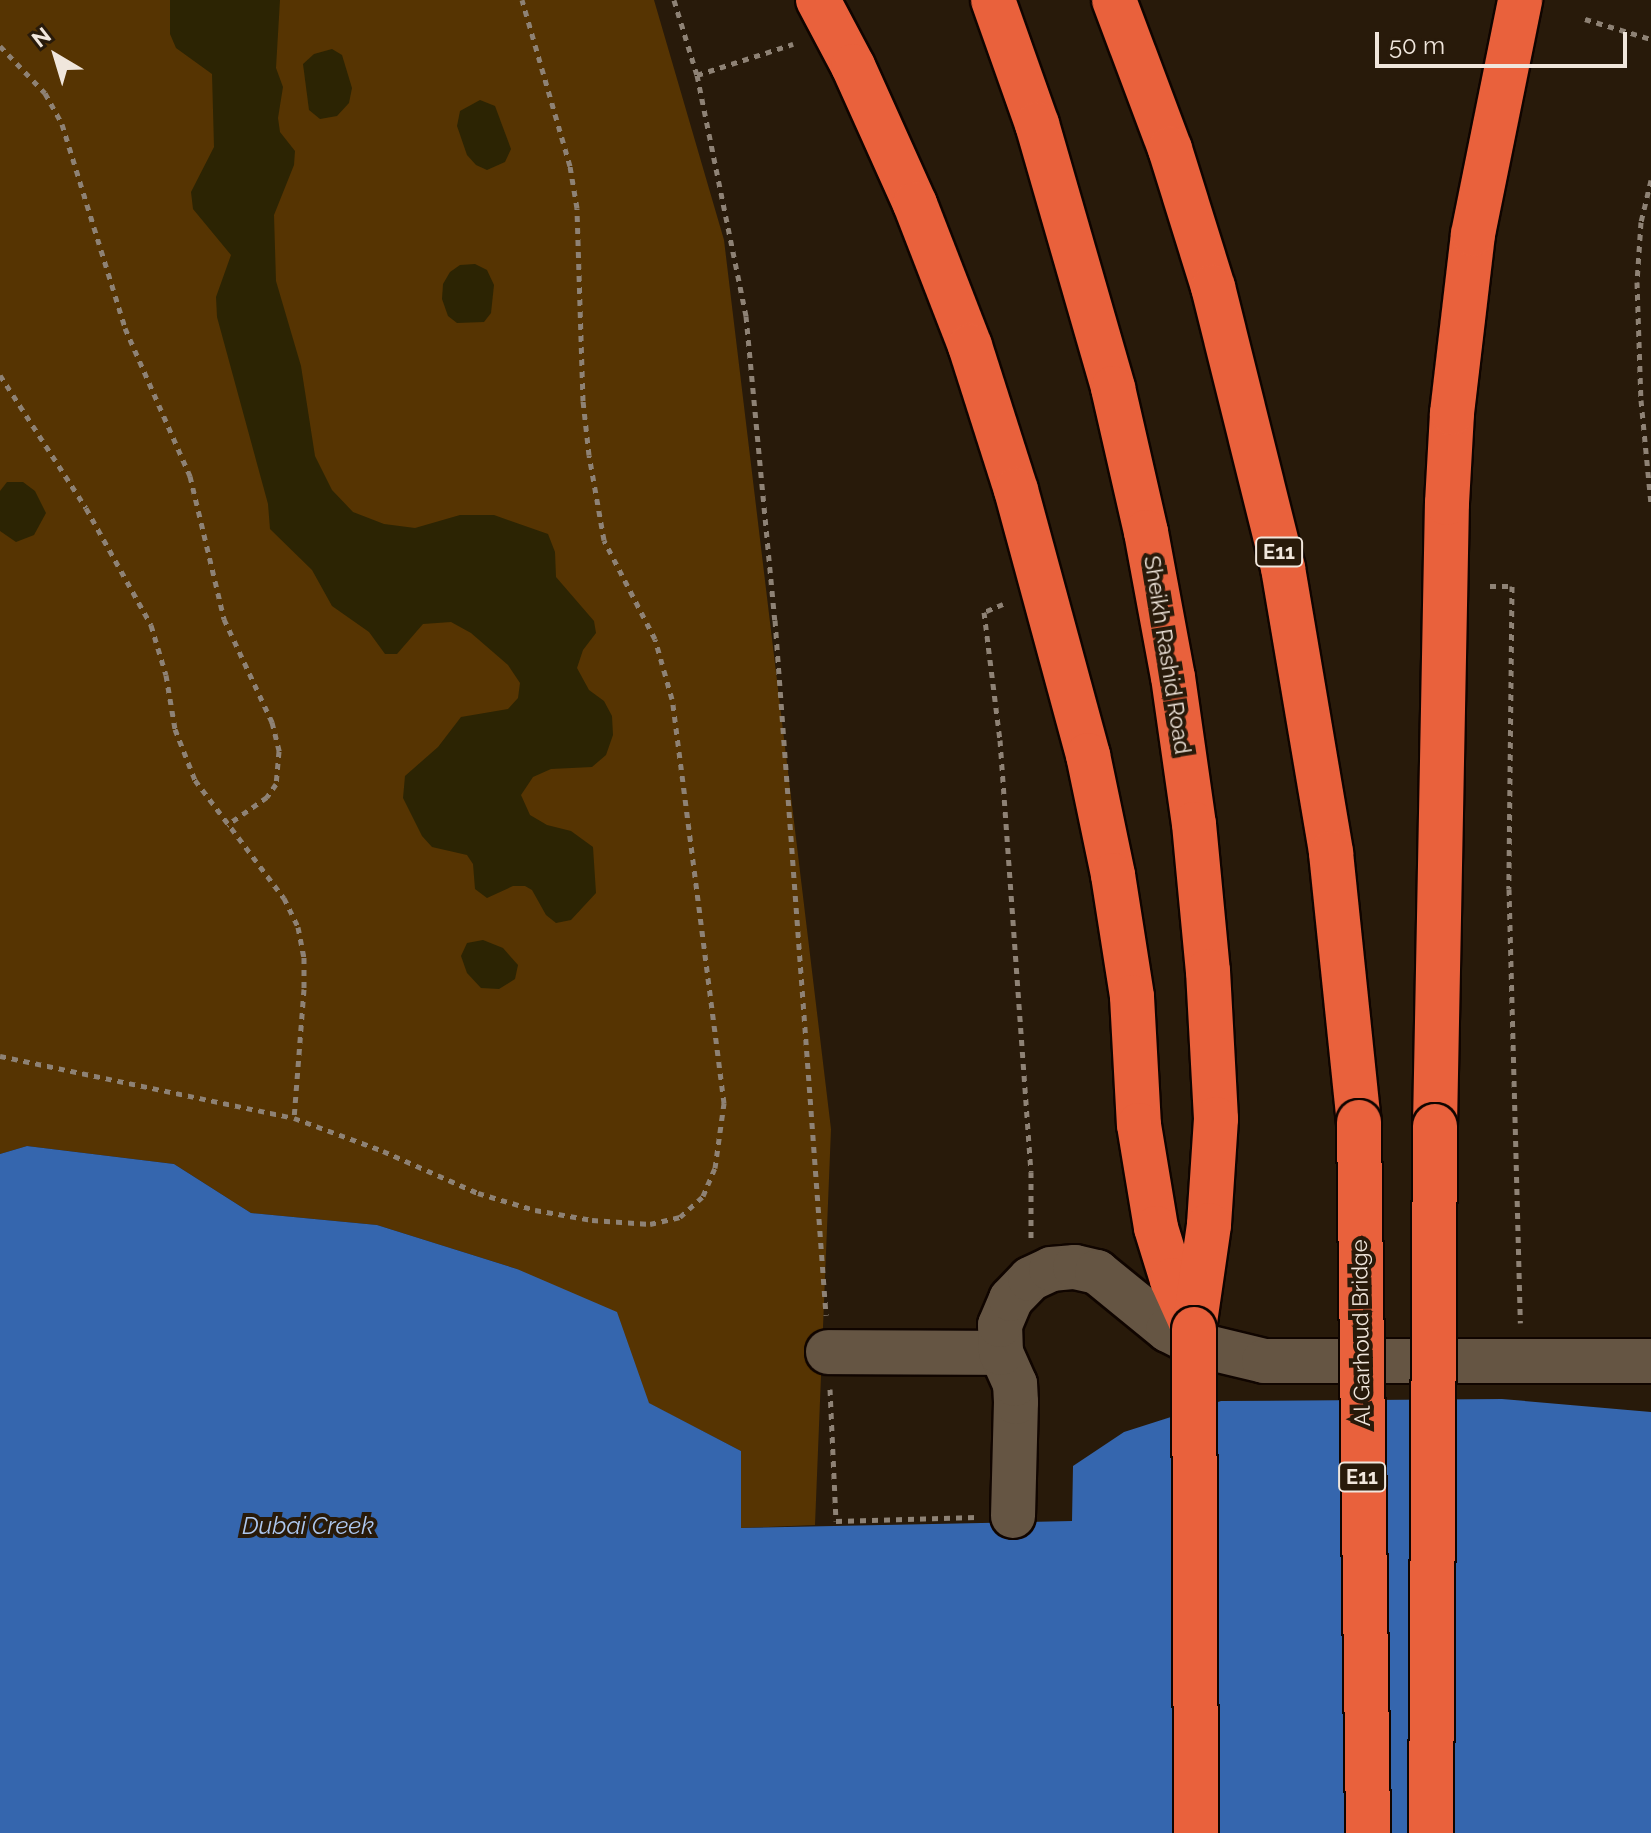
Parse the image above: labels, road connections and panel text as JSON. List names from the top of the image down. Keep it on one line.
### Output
{"streets":{"highway":["E11","Sheikh Rashid Road","Al Garhoud Bridge"]},"water":["Dubai Creek"],"scale_bar":"50 m","north":"top left"}
